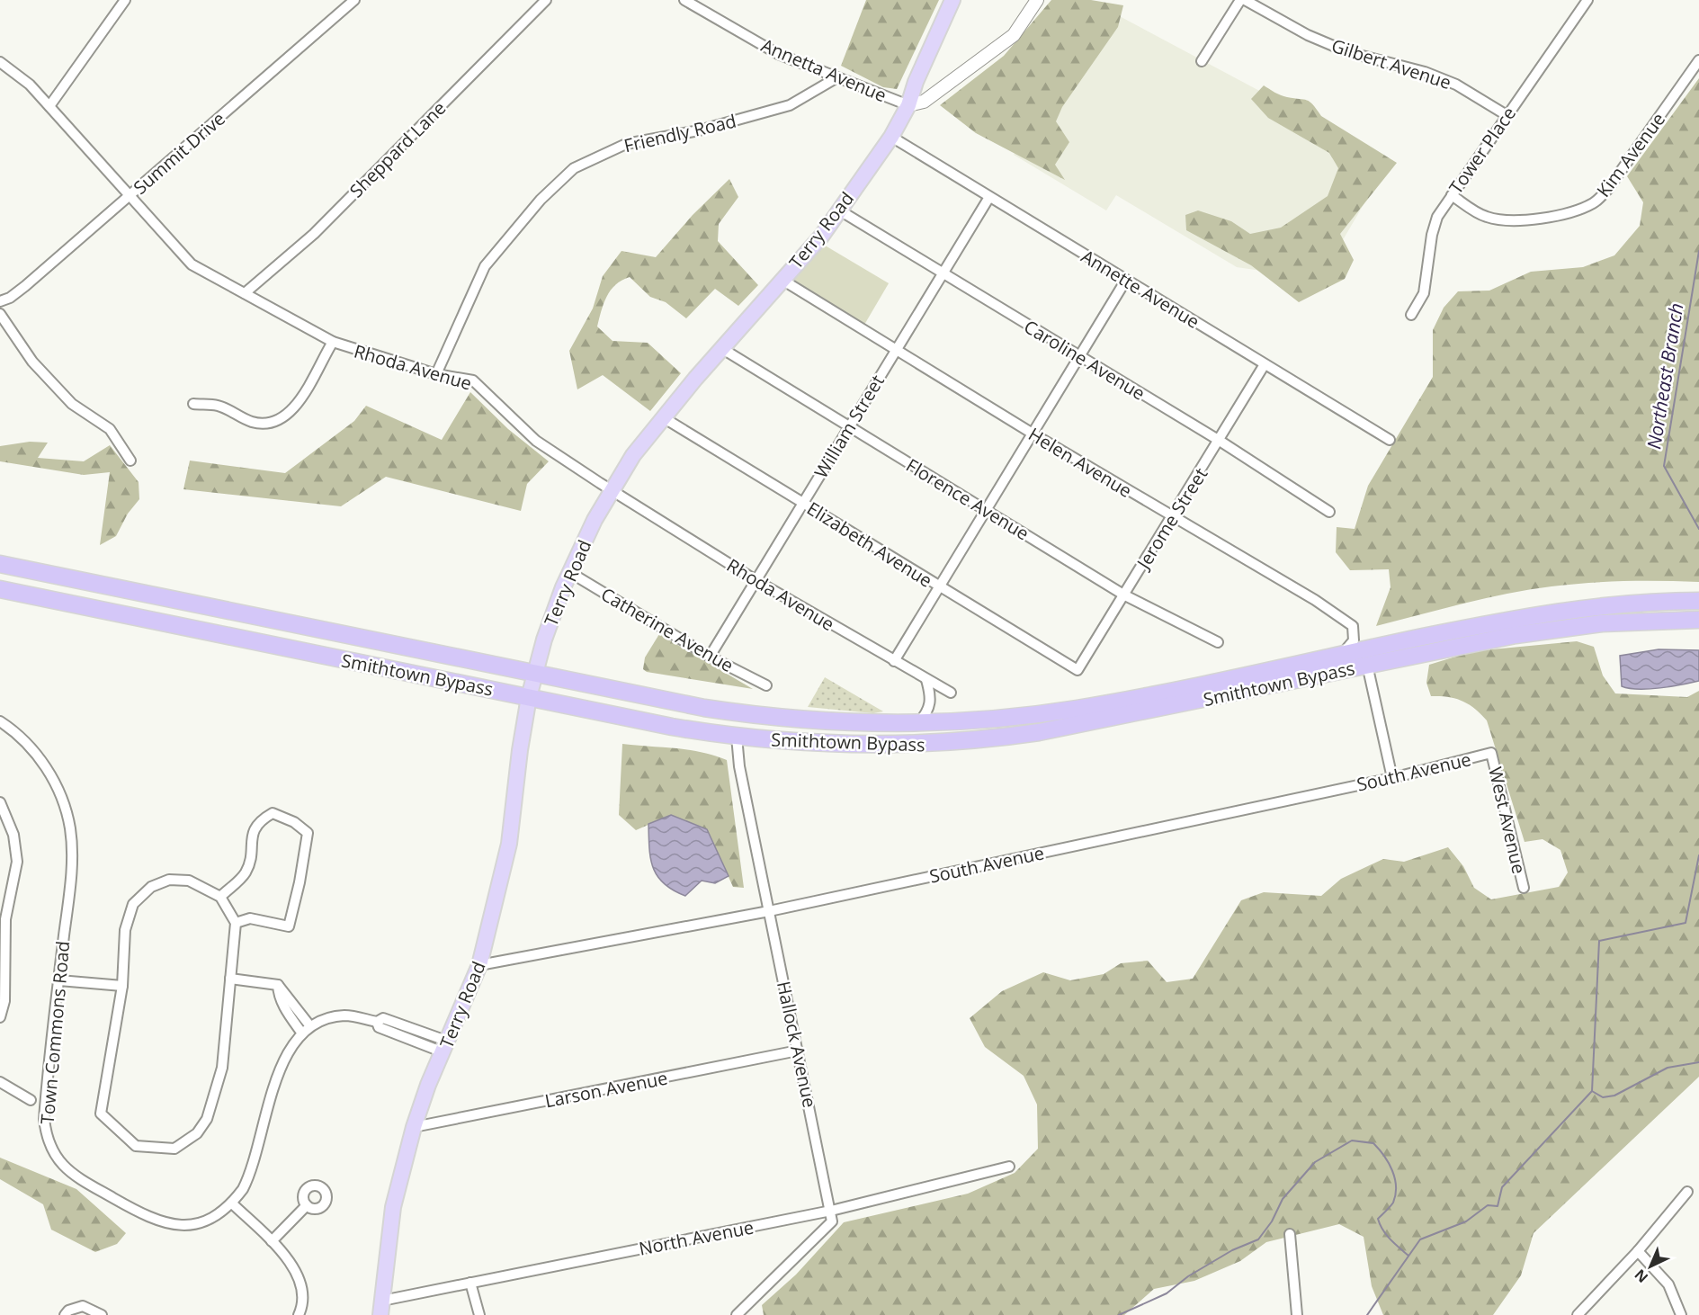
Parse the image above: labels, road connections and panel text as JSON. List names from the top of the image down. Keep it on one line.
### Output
{"streets":{"highway":["Smithtown Bypass"],"main road":["Terry Road"],"street":["Gilbert Avenue","Annetta Avenue","Friendly Road","Sheppard Lane","Tower Place","Summit Drive","Kim Avenue","Annette Avenue","Caroline Avenue","Rhoda Avenue","William Street","Helen Avenue","Florence Avenue","Jerome Street","Elizabeth Avenue","Catherine Avenue","South Avenue","West Avenue","Town Commons Road","Hallock Avenue","Larson Avenue","North Avenue"]},"crossings":[["Gilbert Avenue","Tower Place"],["Annetta Avenue","Friendly Road"],["Annetta Avenue","Terry Road"],["Friendly Road","Rhoda Avenue"],["Sheppard Lane","Rhoda Avenue"],["Tower Place","Kim Avenue"],["Summit Drive","Rhoda Avenue"],["Terry Road","Annette Avenue"],["Terry Road","Caroline Avenue"],["Terry Road","Rhoda Avenue"],["Terry Road","Helen Avenue"],["Terry Road","Florence Avenue"],["Terry Road","Elizabeth Avenue"],["Terry Road","Catherine Avenue"],["Terry Road","Smithtown Bypass"],["Terry Road","South Avenue"],["Terry Road","Town Commons Road"],["Terry Road","Larson Avenue"],["Terry Road","North Avenue"],["Annette Avenue","William Street"],["Annette Avenue","Jerome Street"],["Caroline Avenue","William Street"],["Caroline Avenue","Jerome Street"],["Rhoda Avenue","William Street"],["William Street","Helen Avenue"],["William Street","Florence Avenue"],["William Street","Elizabeth Avenue"],["William Street","Catherine Avenue"],["Helen Avenue","Jerome Street"],["Helen Avenue","Smithtown Bypass"],["Florence Avenue","Jerome Street"],["Jerome Street","Elizabeth Avenue"],["Smithtown Bypass","Hallock Avenue"],["South Avenue","West Avenue"],["South Avenue","Hallock Avenue"],["Hallock Avenue","Larson Avenue"],["Hallock Avenue","North Avenue"]],"water":["Northeast Branch"],"north":"bottom left"}
